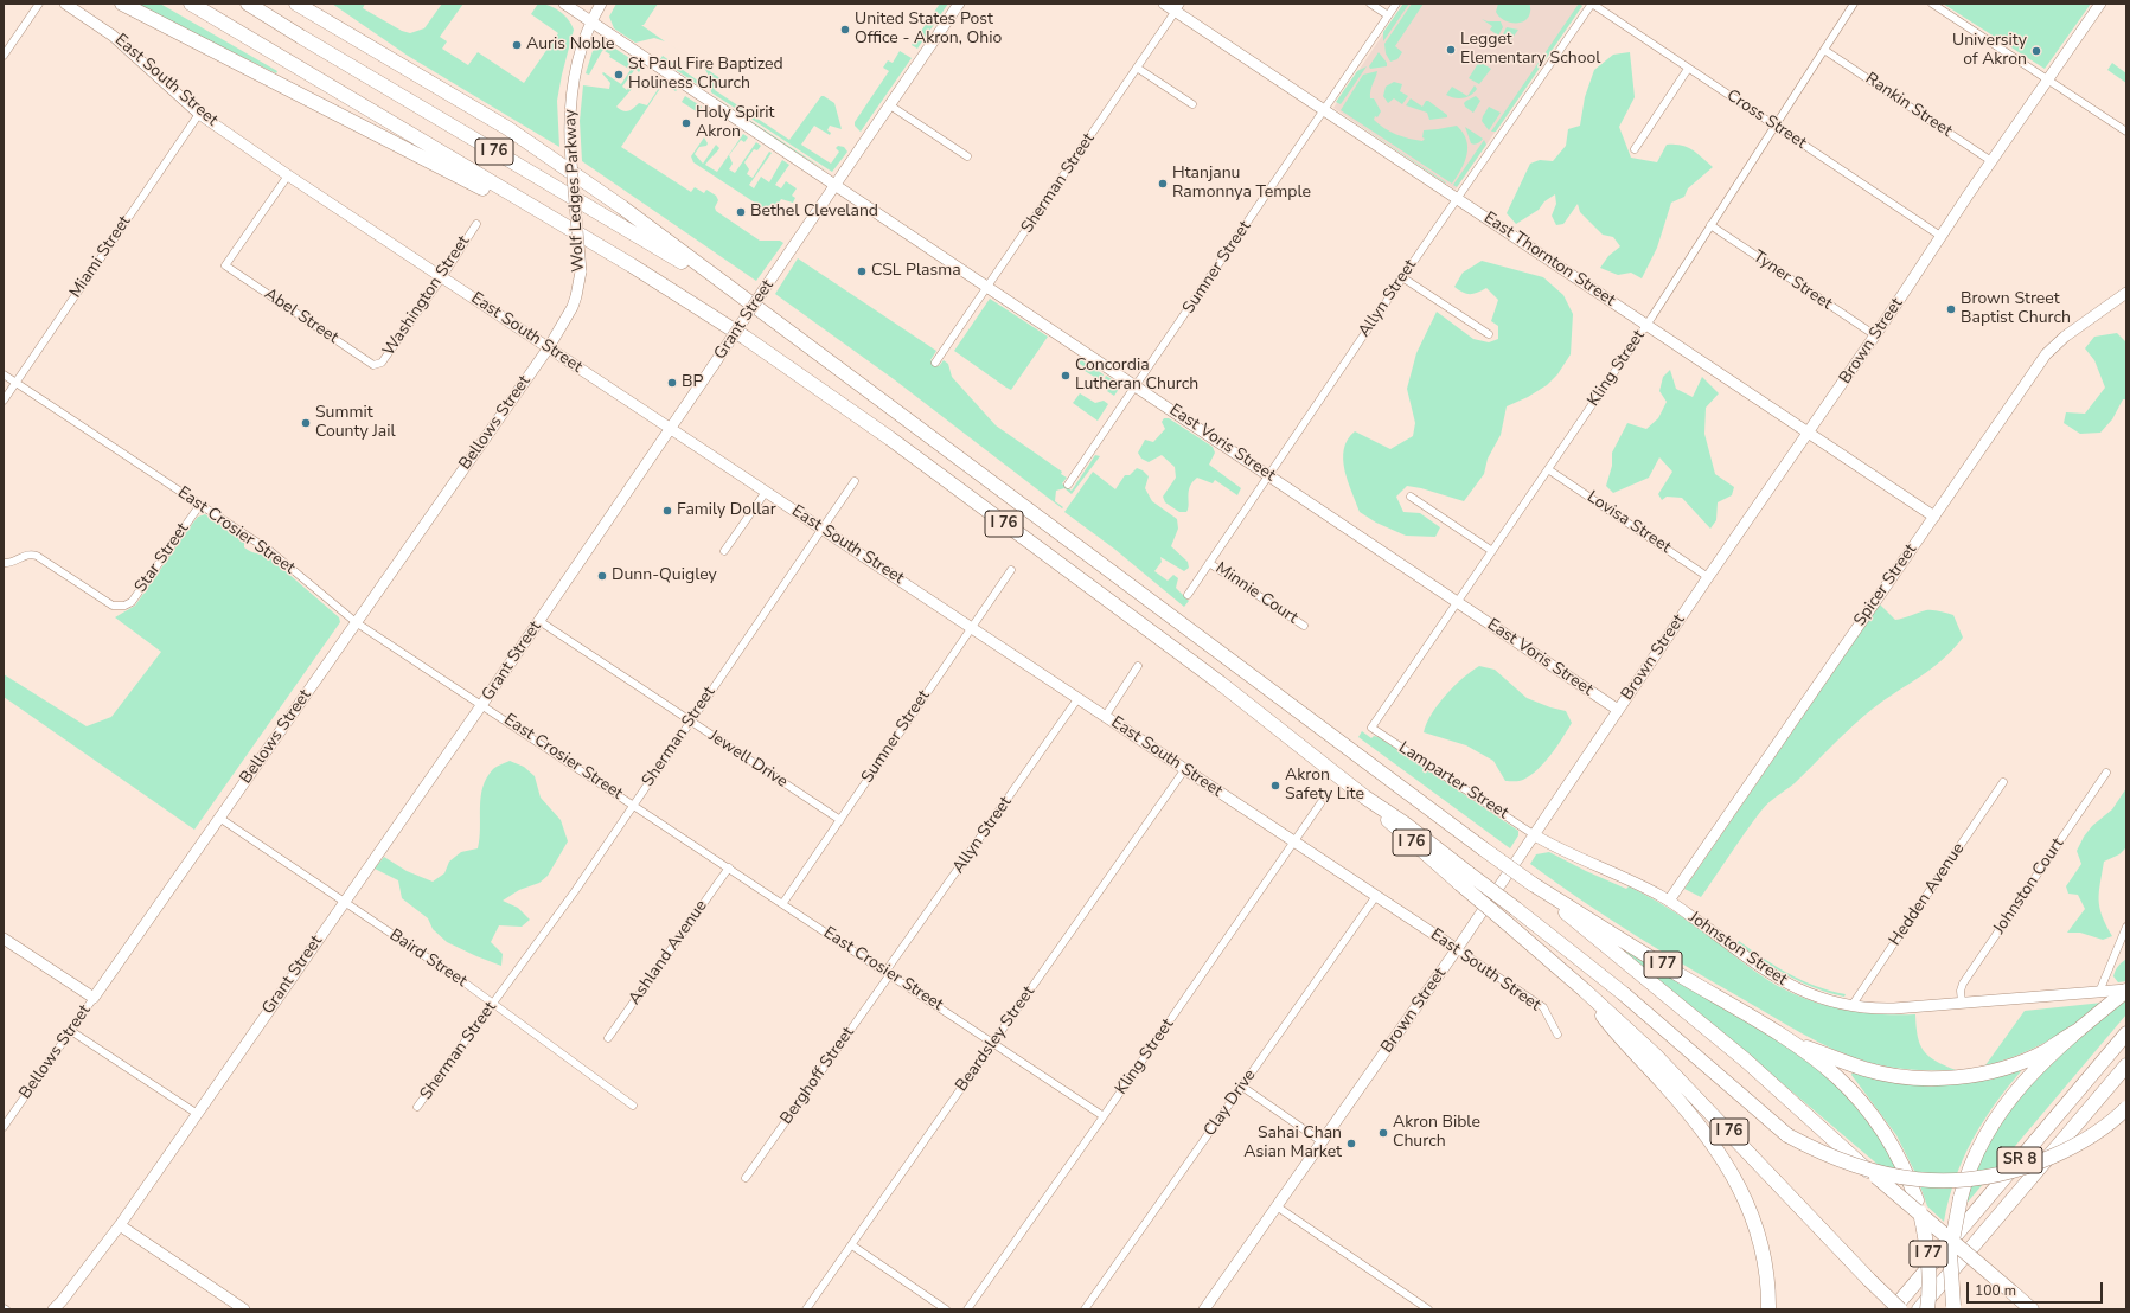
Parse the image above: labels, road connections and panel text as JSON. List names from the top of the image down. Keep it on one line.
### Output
{"streets":{"highway":["I 76","I 77","SR 8"],"main road":["East South Street","Wolf Ledges Parkway","East Thornton Street","Grant Street","Brown Street","Bellows Street","East Voris Street","Spicer Street","Johnston Street"],"street":["Rankin Street","Cross Street","Sherman Street","Miami Street","Sumner Street","Tyner Street","Washington Street","Allyn Street","Abel Street","Kling Street","Lovisa Street","East Crosier Street","Star Street","Minnie Court","Jewell Drive","Lamparter Street","Johnston Court","Hedden Avenue","Ashland Avenue","Baird Street","Beardsley Street","Berghoff Street","Clay Drive"]},"crossings":[["East South Street","Sherman Street"],["East South Street","Wolf Ledges Parkway"],["East South Street","Miami Street"],["East South Street","Sumner Street"],["East South Street","Washington Street"],["East South Street","Allyn Street"],["East South Street","Abel Street"],["East South Street","Grant Street"],["East South Street","Brown Street"],["East South Street","Kling Street"],["East South Street","Bellows Street"],["East South Street","Beardsley Street"],["East South Street","Clay Drive"],["Rankin Street","Brown Street"],["Rankin Street","Kling Street"],["Cross Street","Allyn Street"],["Cross Street","Brown Street"],["Cross Street","Kling Street"],["I 76","I 77"],["Sherman Street","East Thornton Street"],["Sherman Street","East Voris Street"],["Sherman Street","East Crosier Street"],["Sherman Street","Jewell Drive"],["Sherman Street","Baird Street"],["Wolf Ledges Parkway","Bellows Street"],["Wolf Ledges Parkway","East Voris Street"],["Miami Street","East Crosier Street"],["East Thornton Street","Sumner Street"],["East Thornton Street","Allyn Street"],["East Thornton Street","Brown Street"],["East Thornton Street","Kling Street"],["East Thornton Street","Spicer Street"],["Sumner Street","East Voris Street"],["Sumner Street","East Crosier Street"],["Sumner Street","Jewell Drive"],["Tyner Street","Brown Street"],["Tyner Street","Kling Street"],["Washington Street","Abel Street"],["Allyn Street","East Voris Street"],["Allyn Street","East Crosier Street"],["Allyn Street","Minnie Court"],["Allyn Street","Berghoff Street"],["Grant Street","East Voris Street"],["Grant Street","East Crosier Street"],["Grant Street","Jewell Drive"],["Grant Street","Baird Street"],["Brown Street","East Voris Street"],["Brown Street","Lovisa Street"],["Brown Street","Lamparter Street"],["Brown Street","Johnston Street"],["Kling Street","East Voris Street"],["Kling Street","Lovisa Street"],["Kling Street","East Crosier Street"],["Kling Street","Lamparter Street"],["Bellows Street","East Crosier Street"],["Bellows Street","Baird Street"],["East Crosier Street","Star Street"],["East Crosier Street","Ashland Avenue"],["East Crosier Street","Beardsley Street"],["East Crosier Street","Berghoff Street"],["Spicer Street","Johnston Street"],["Lamparter Street","Johnston Street"],["Johnston Court","Johnston Street"],["Hedden Avenue","Johnston Street"]],"places":["United States Post Office - Akron, Ohio","Auris Noble","Legget Elementary School","University of Akron","St Paul Fire Baptized Holiness Church","Holy Spirit Akron","Htanjanu Ramonnya Temple","Bethel Cleveland","CSL Plasma","Brown Street Baptist Church","Concordia Lutheran Church","BP","Summit County Jail","Family Dollar","Dunn-Quigley","Akron Safety Lite","Akron Bible Church","Sahai Chan Asian Market"],"scale_bar":"100 m"}
